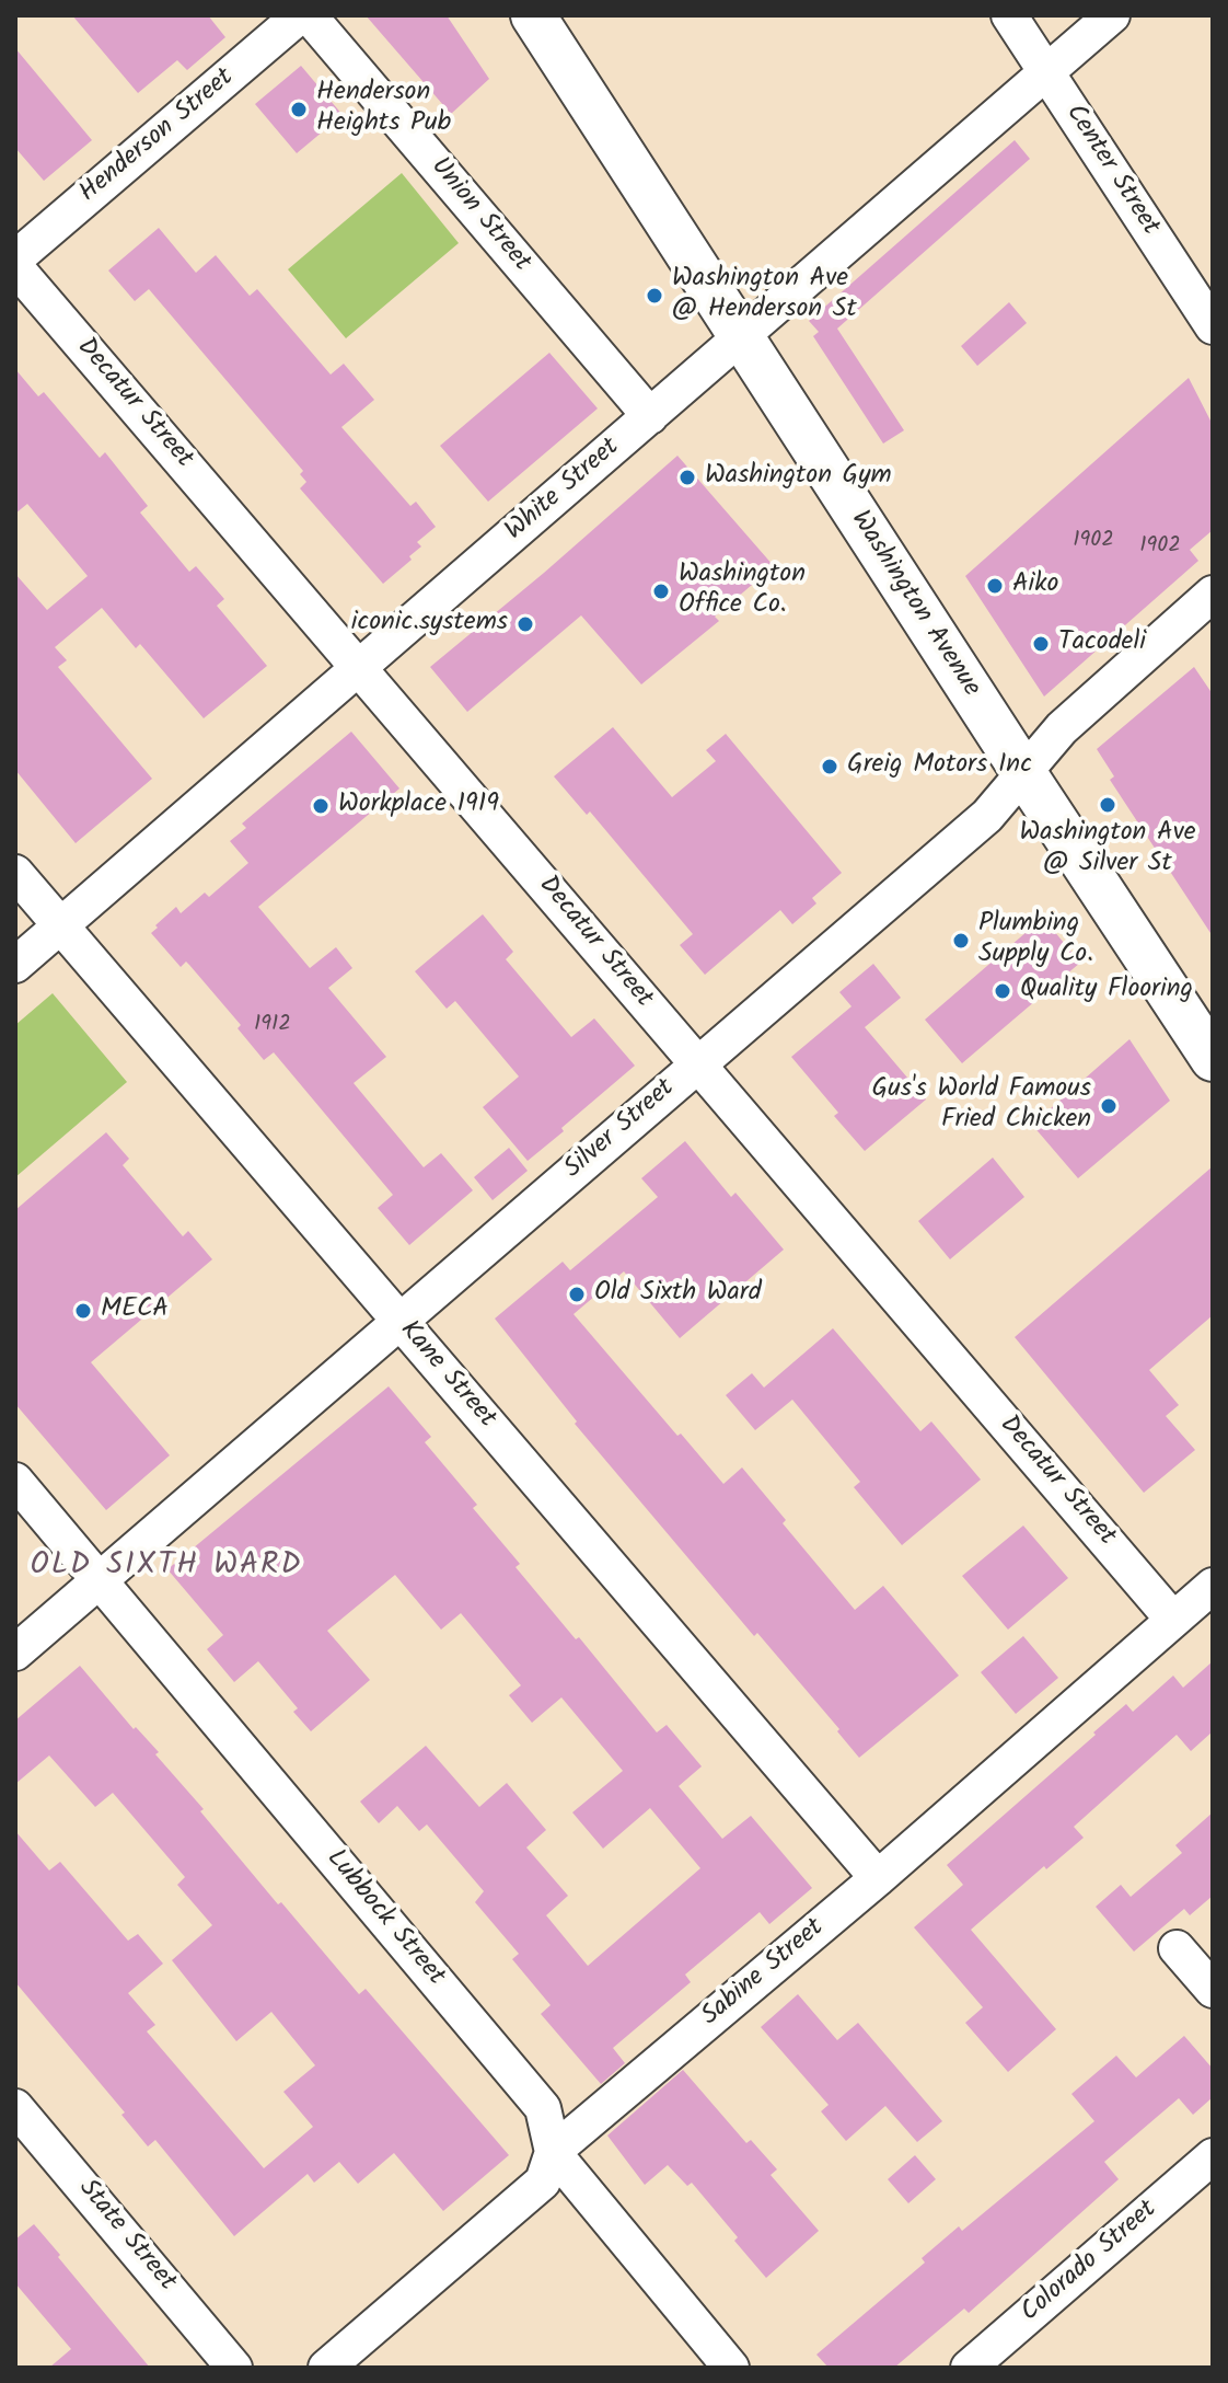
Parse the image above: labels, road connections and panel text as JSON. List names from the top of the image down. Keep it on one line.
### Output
{"streets":{"main road":["Washington Avenue"],"street":["Henderson Street","Center Street","Union Street","Decatur Street","White Street","Silver Street","Kane Street","Lubbock Street","Sabine Street","State Street","Colorado Street"]},"crossings":[["Center Street","White Street"],["Union Street","White Street"],["Decatur Street","White Street"],["Decatur Street","Silver Street"],["Decatur Street","Sabine Street"],["White Street","Washington Avenue"],["White Street","Kane Street"],["Washington Avenue","Silver Street"],["Silver Street","Kane Street"],["Silver Street","Lubbock Street"],["Kane Street","Sabine Street"],["Lubbock Street","Sabine Street"]],"districts":["OLD SIXTH WARD"],"places":["Henderson Heights Pub","Washington Ave @ Henderson St","Washington Gym","Aiko","Washington Office Co.","iconic.systems","Tacodeli","Greig Motors Inc","Washington Ave @ Silver St","Workplace 1919","Plumbing Supply Co.","Quality Flooring","Gus's World Famous Fried Chicken","Old Sixth Ward","MECA"],"house_numbers":["1902","1902","1912"]}
